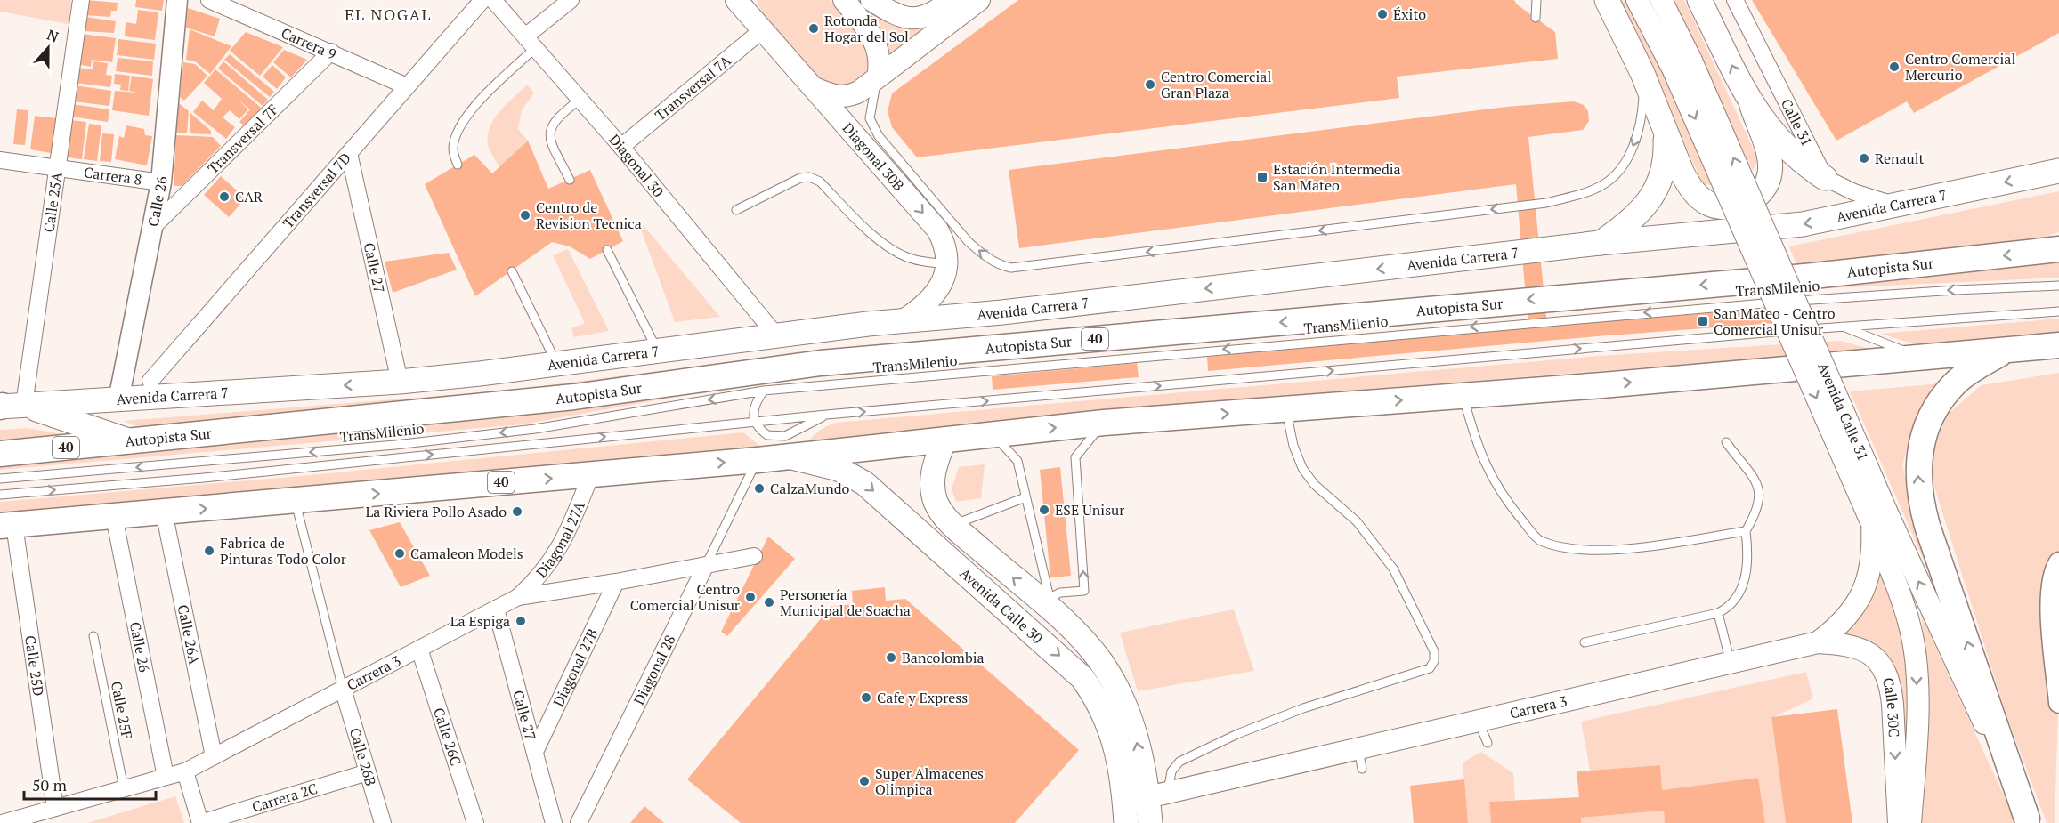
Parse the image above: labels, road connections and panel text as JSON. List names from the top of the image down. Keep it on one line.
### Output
{"streets":{"highway":["Autopista Sur","40"],"main road":["Diagonal 30B","Avenida Carrera 7","Avenida Calle 31","Avenida Calle 30","Carrera 3","Calle 30C"],"street":["Carrera 9","Transversal 7A","Calle 31","Transversal 7F","Diagonal 30","Carrera 8","Transversal 7D","Calle 26","Calle 25A","Calle 27","Diagonal 27A","Calle 26A","Calle 25D","Diagonal 27B","Diagonal 28","Calle 26C","Calle 26B","Carrera 2C"],"lane":["TransMilenio","Calle 25F"]},"crossings":[["Carrera 9","Transversal 7F"],["Carrera 9","Transversal 7D"],["Transversal 7A","Diagonal 30B"],["Transversal 7A","Diagonal 30"],["Transversal 7F","Calle 26"],["Diagonal 30B","Avenida Carrera 7"],["Diagonal 30","Avenida Carrera 7"],["Carrera 8","Calle 26"],["Carrera 8","Calle 25A"],["Transversal 7D","Calle 27"],["Calle 26","Avenida Carrera 7"],["Calle 26","40"],["Calle 26","Carrera 3"],["Calle 25A","Avenida Carrera 7"],["Avenida Carrera 7","Calle 27"],["Calle 27","Diagonal 27B"],["Calle 27","Carrera 3"],["TransMilenio","40"],["40","Diagonal 27A"],["40","Avenida Calle 30"],["40","Calle 26A"],["40","Calle 25D"],["40","Diagonal 28"],["Avenida Calle 31","Carrera 3"],["Diagonal 27A","Carrera 3"],["Avenida Calle 30","Carrera 3"],["Calle 26A","Carrera 3"],["Calle 25D","Carrera 3"],["Diagonal 27B","Carrera 3"],["Diagonal 28","Carrera 3"],["Carrera 3","Calle 30C"],["Carrera 3","Calle 25F"],["Carrera 3","Calle 26C"],["Carrera 3","Calle 26B"],["Calle 26B","Carrera 2C"]],"one_way":["Diagonal 30B","Avenida Carrera 7","Calle 30C"],"districts":["EL NOGAL"],"places":{"other":["Éxito","Rotonda Hogar del Sol","Centro Comercial Mercurio","Centro Comercial Gran Plaza","Renault","CAR","Centro de Revision Tecnica","CalzaMundo","ESE Unisur","La Riviera Pollo Asado","Fabrica de Pinturas Todo Color","Camaleon Models","Centro Comercial Unisur","Personería Municipal de Soacha","La Espiga","Bancolombia","Cafe y Express","Super Almacenes Olimpica"],"transit":["Estación Intermedia San Mateo","San Mateo - Centro Comercial Unisur"]},"scale_bar":"50 m","north":"top"}
